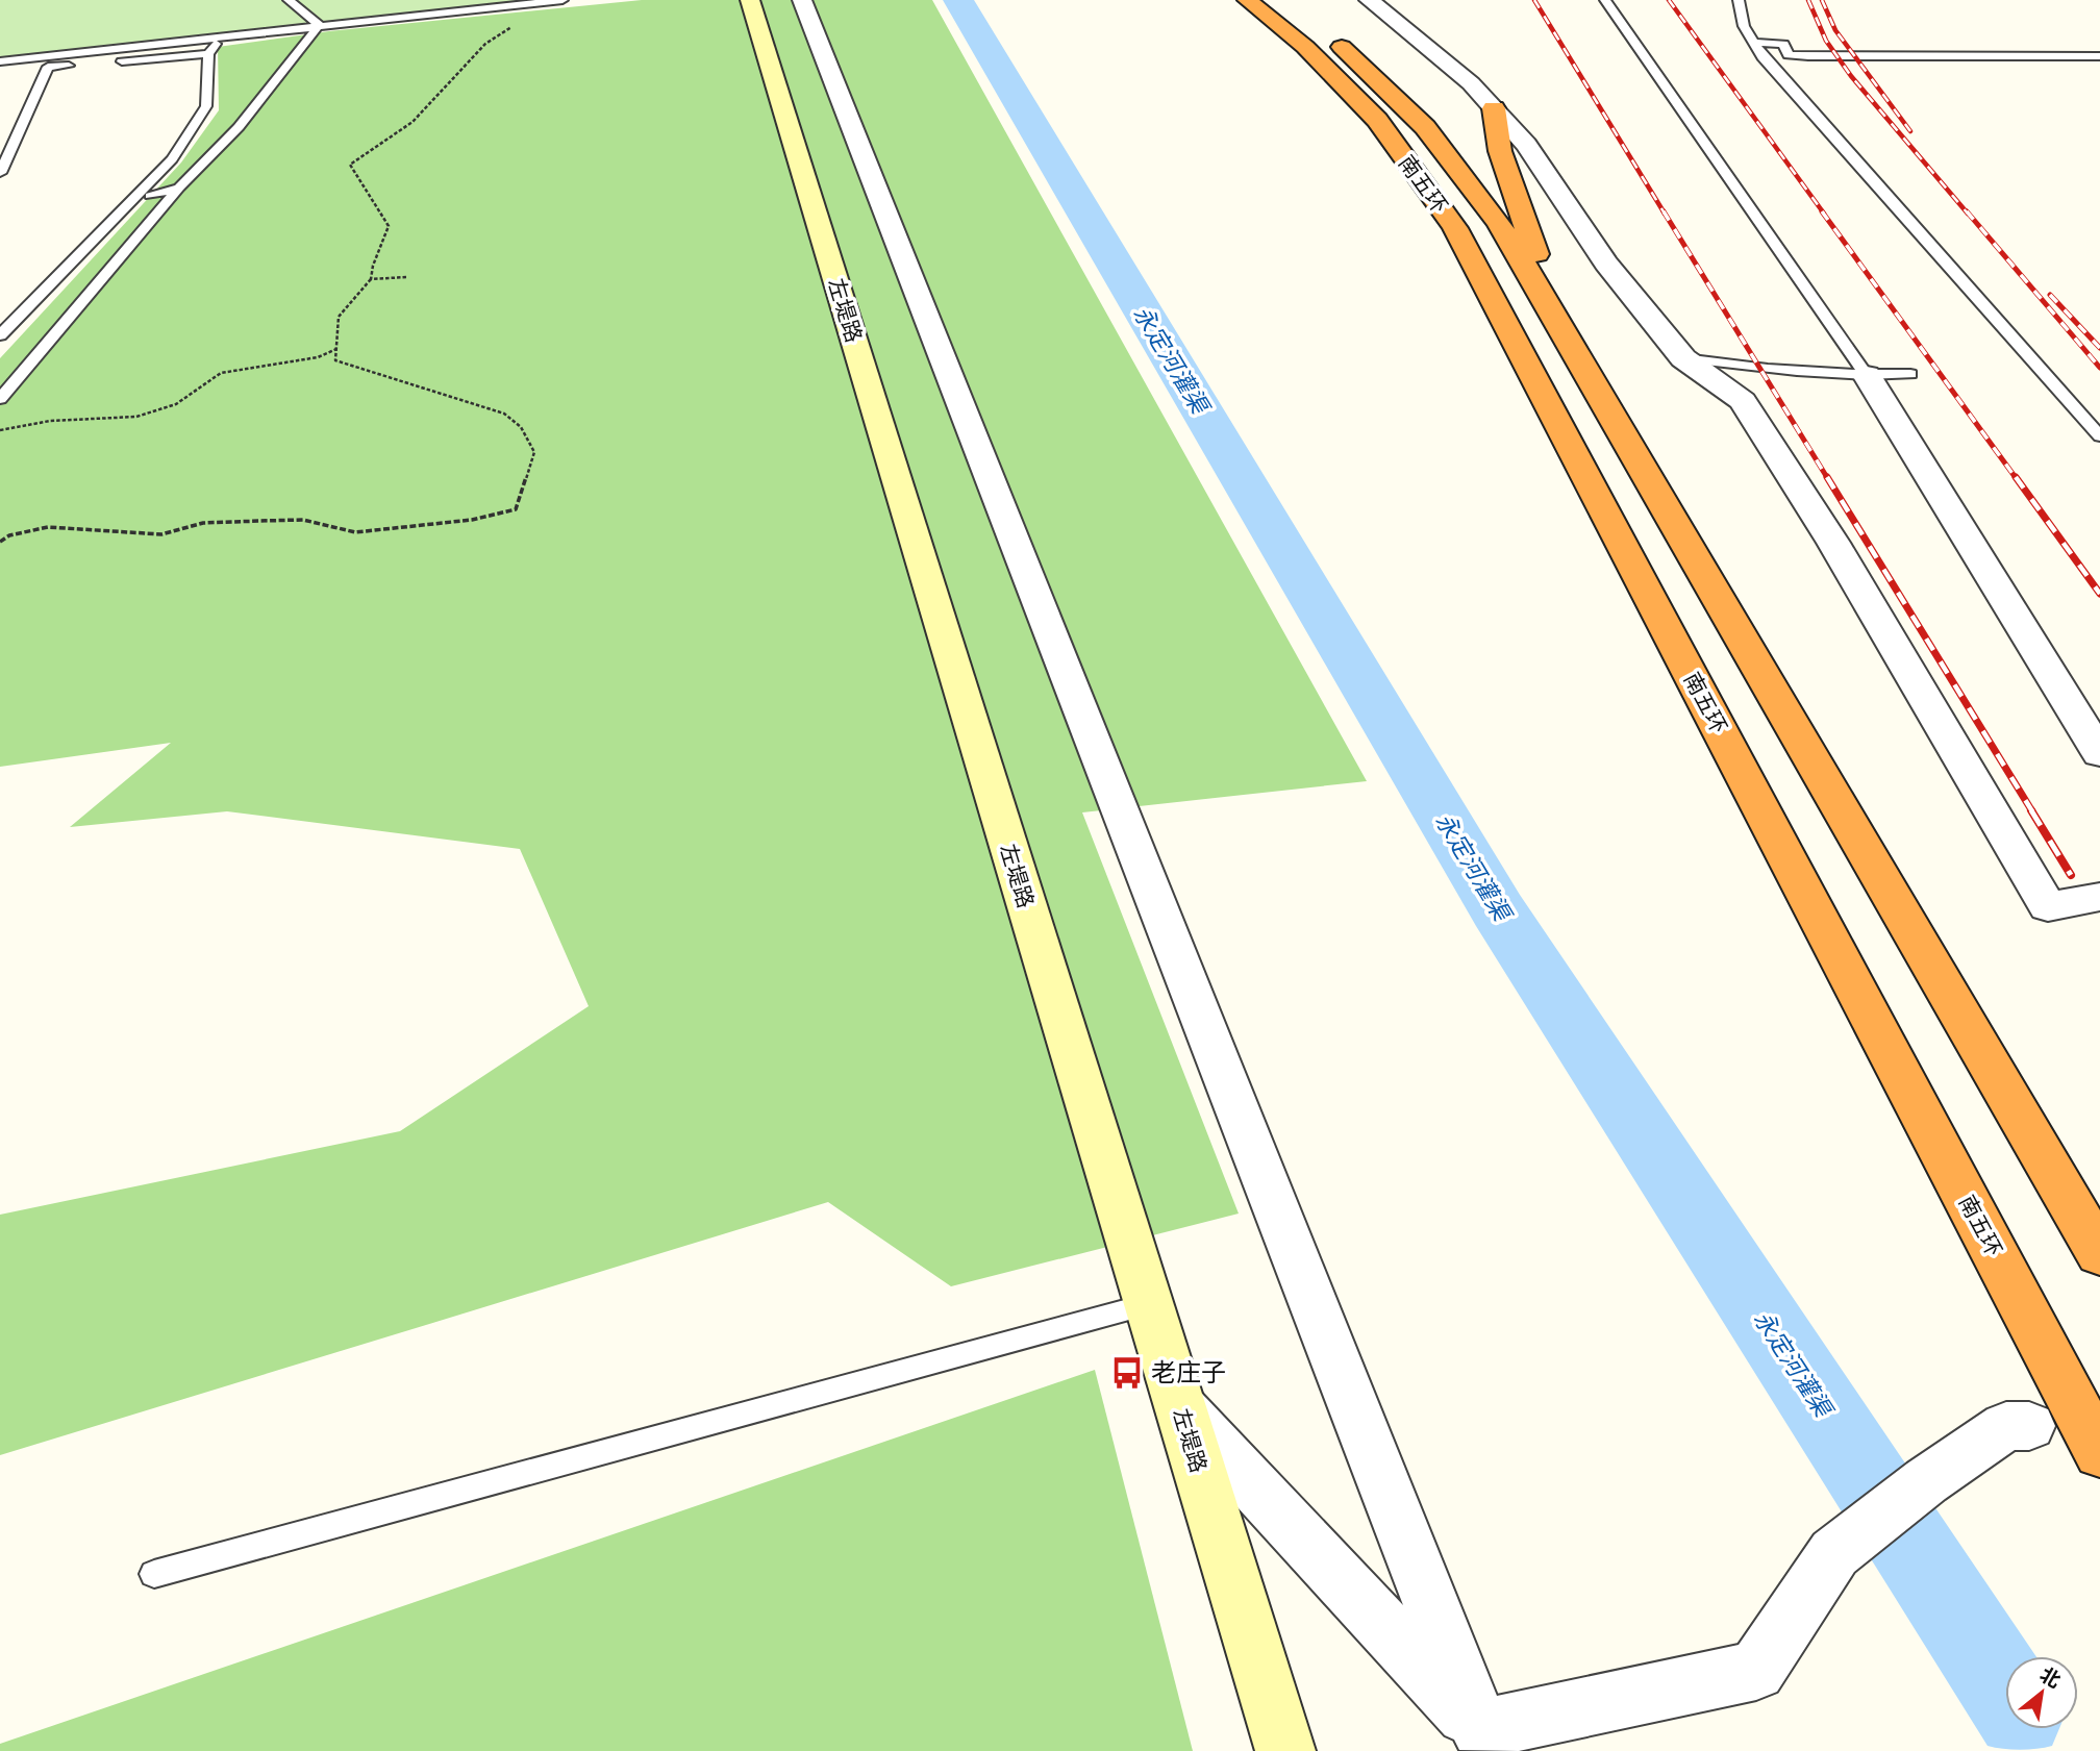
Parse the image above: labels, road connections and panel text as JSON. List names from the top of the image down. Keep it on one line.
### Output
{"streets":{"highway":["南五环"],"main road":["左堤路"]},"water":["永定河灌渠"],"places":{"bus stop":["老庄子"]},"north":"top right"}
